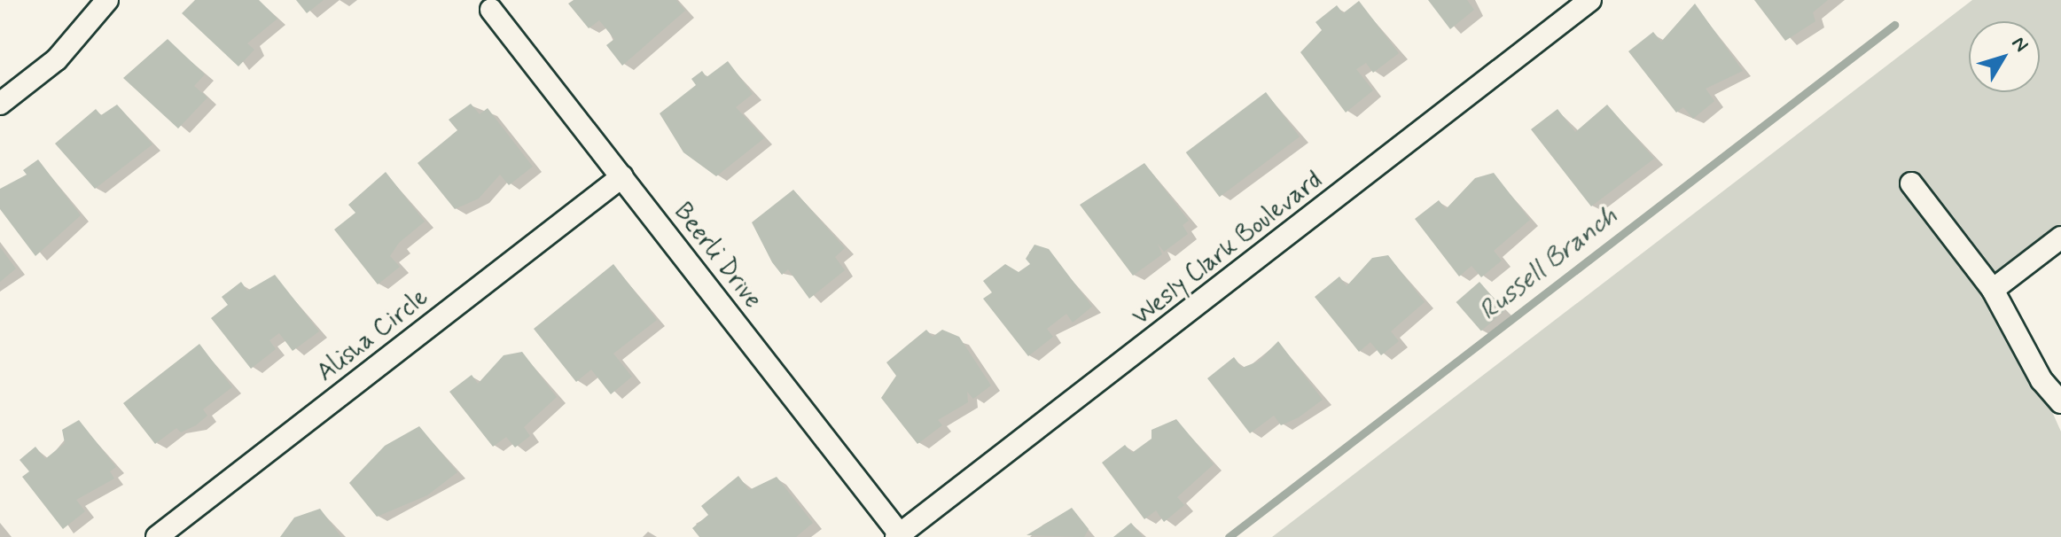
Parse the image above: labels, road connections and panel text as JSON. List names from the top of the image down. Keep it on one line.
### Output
{"streets":{"street":["Wesly Clark Boulevard","Beerli Drive","Alisha Circle"]},"crossings":[["Wesly Clark Boulevard","Beerli Drive"],["Beerli Drive","Alisha Circle"]],"water":["Russell Branch"],"north":"top right"}
